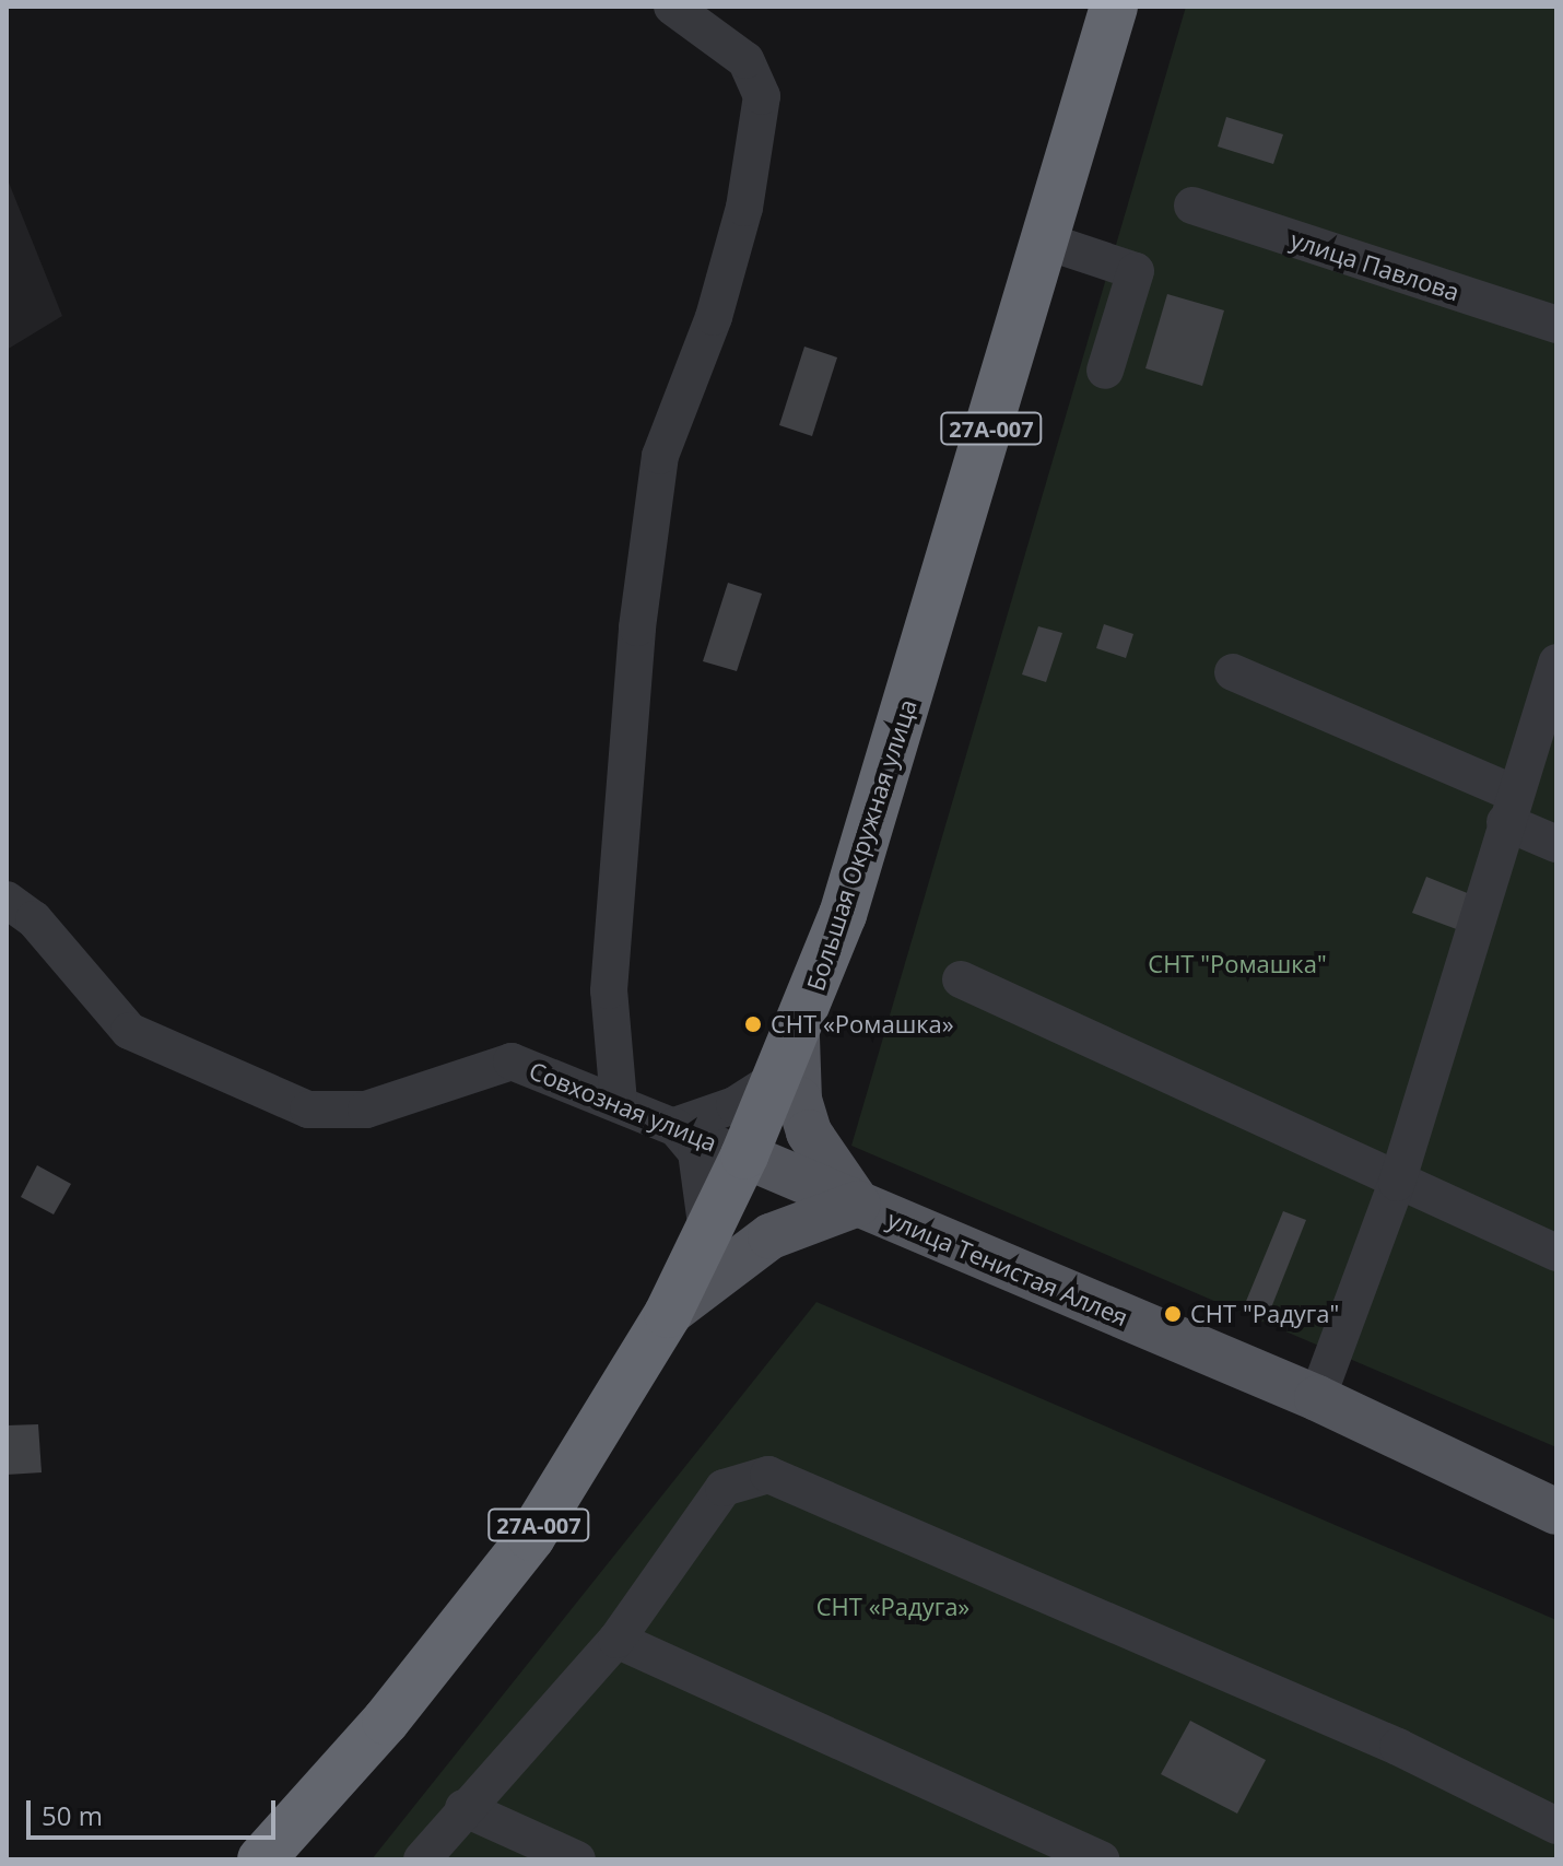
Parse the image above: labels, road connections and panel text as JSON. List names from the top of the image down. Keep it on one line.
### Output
{"streets":{"highway":["27А-007","Большая Окружная улица"],"main road":["улица Тенистая Аллея"],"street":["улица Павлова","Совхозная улица"]},"crossings":[["Большая Окружная улица","Совхозная улица"],["Большая Окружная улица","улица Тенистая Аллея"],["Совхозная улица","улица Тенистая Аллея"]],"parks":["СНТ \"Ромашка\"","СНТ «Радуга»"],"places":["СНТ «Ромашка»","СНТ \"Радуга\""],"scale_bar":"50 m"}
